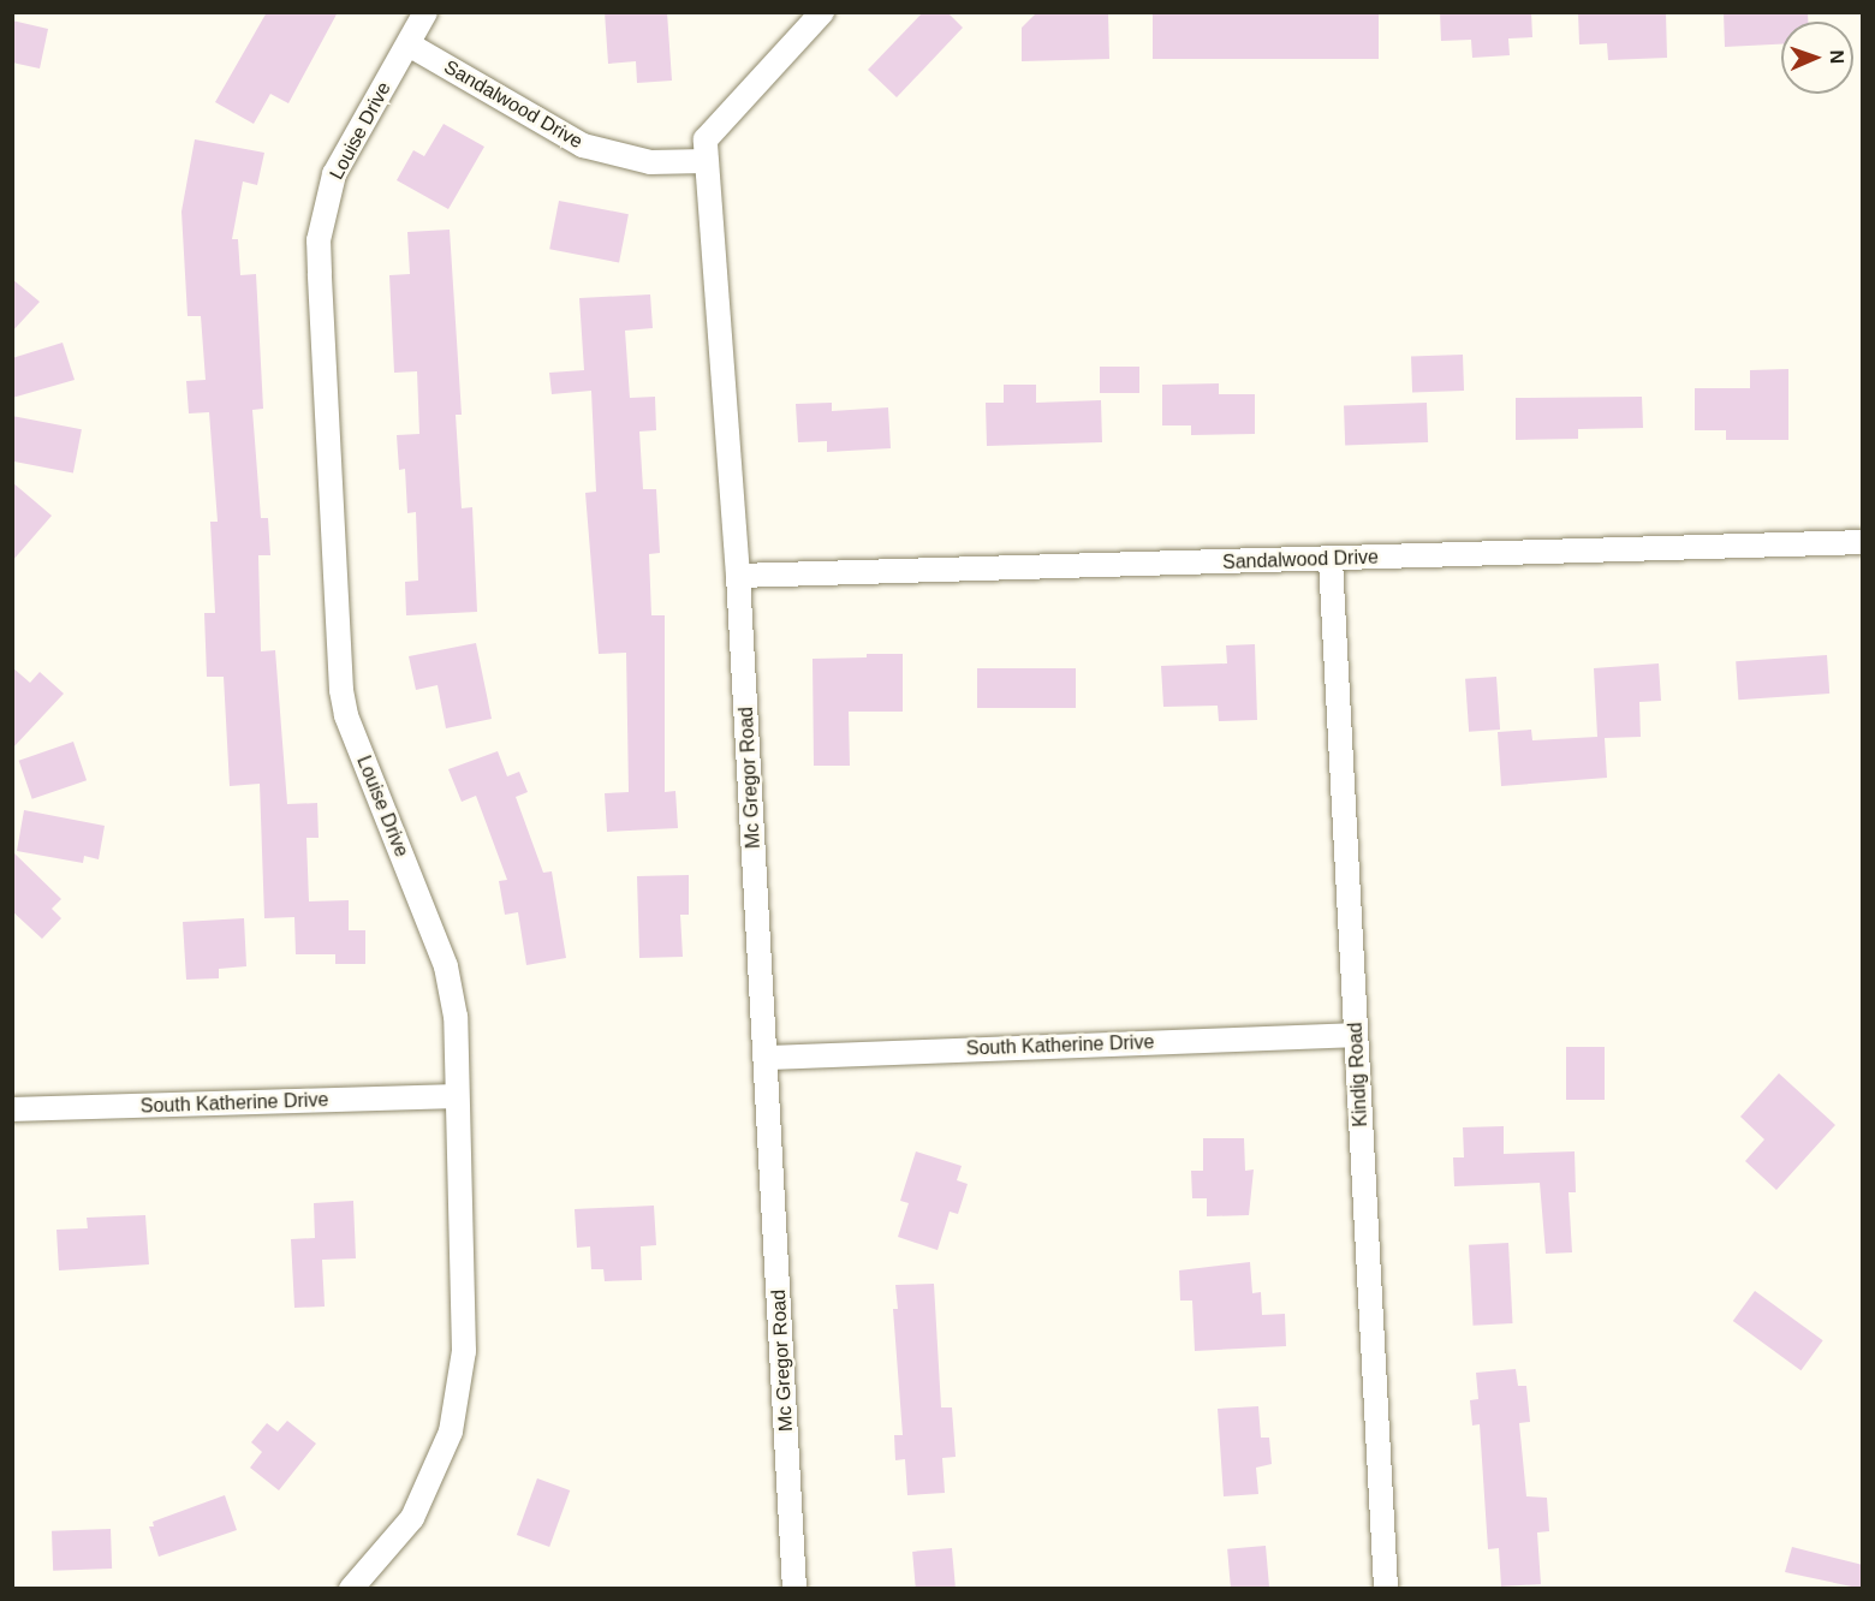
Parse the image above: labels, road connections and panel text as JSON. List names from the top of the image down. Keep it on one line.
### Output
{"streets":{"street":["Sandalwood Drive","Louise Drive","Mc Gregor Road","South Katherine Drive","Kindig Road"]},"crossings":[["Sandalwood Drive","Louise Drive"],["Sandalwood Drive","Mc Gregor Road"],["Sandalwood Drive","Kindig Road"],["Louise Drive","South Katherine Drive"],["Mc Gregor Road","South Katherine Drive"],["South Katherine Drive","Kindig Road"]],"north":"right"}
